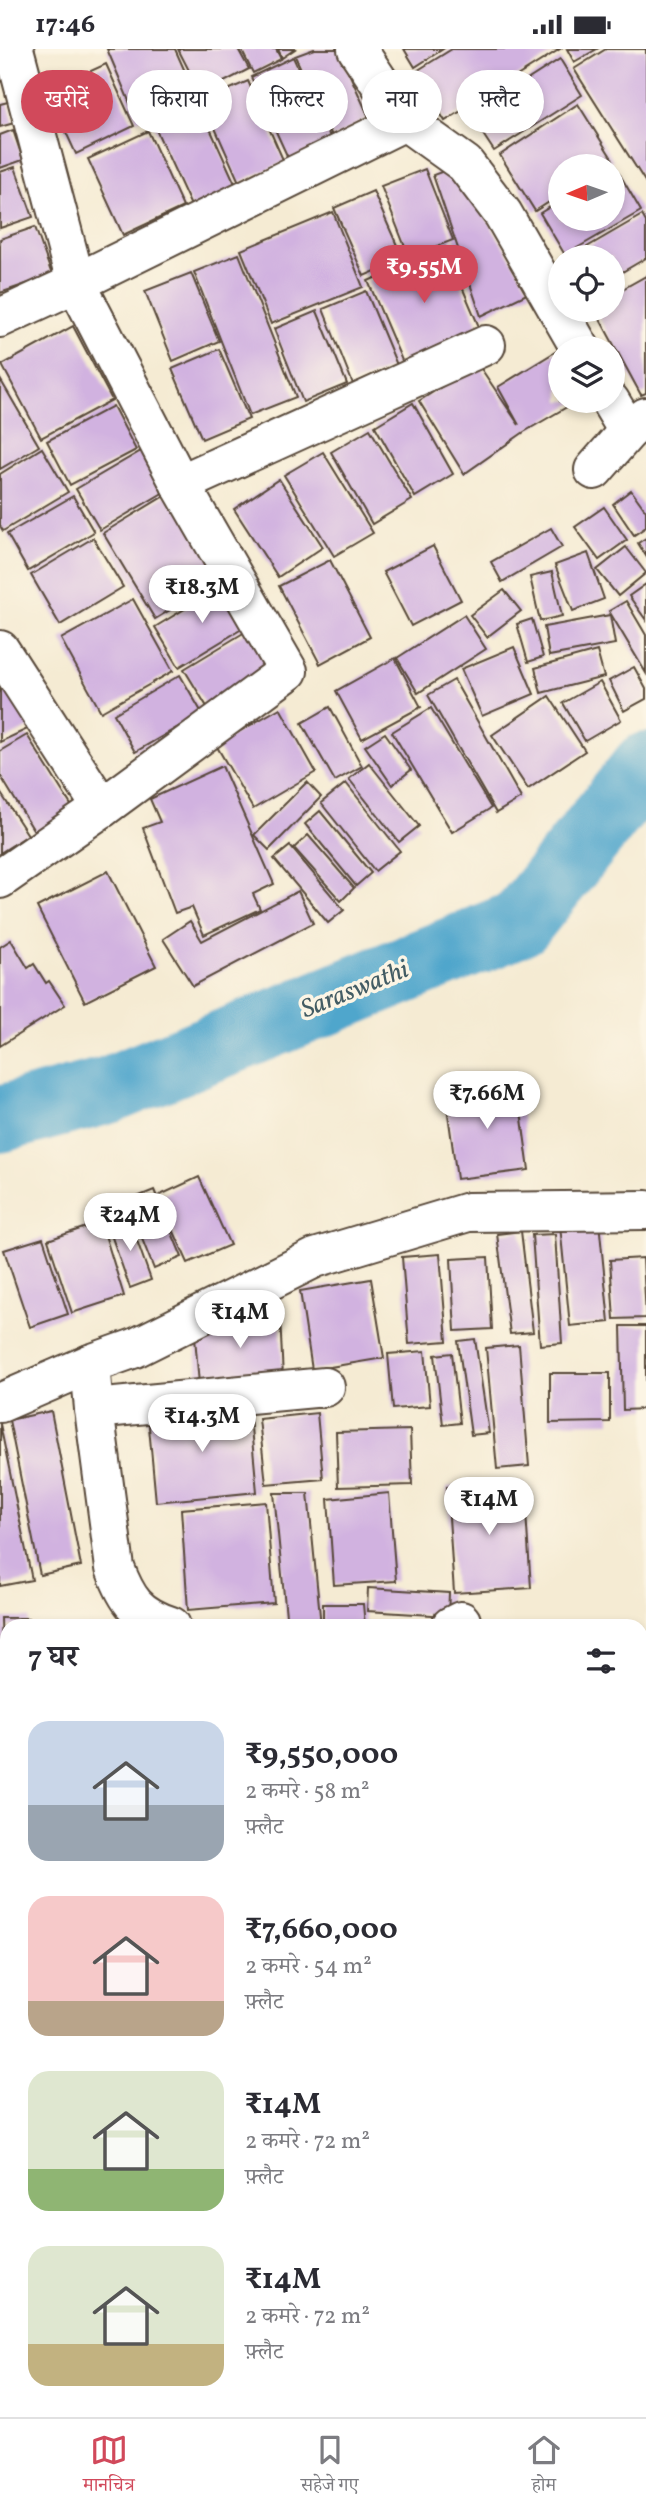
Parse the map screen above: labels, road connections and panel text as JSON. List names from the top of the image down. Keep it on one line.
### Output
{"water":["Saraswathi"],"north":"left","page":{"status":"17:46","chip":["खरीदें","किराया","फ़िल्टर","नया","फ़्लैट"],"price":["₹9.55M","₹18.3M","₹7.66M","₹24M","₹14M","₹14.3M","₹14M"],"heading":"7 घर","list":[{"name":"₹9,550,000","note":"2 कमरे · 58 m² · फ़्लैट"},{"name":"₹7,660,000","note":"2 कमरे · 54 m² · फ़्लैट"},{"name":"₹14M","note":"2 कमरे · 72 m² · फ़्लैट"},{"name":"₹14M","note":"2 कमरे · 72 m² · फ़्लैट"}],"tabs":["मानचित्र","सहेजे गए","होम"]}}
